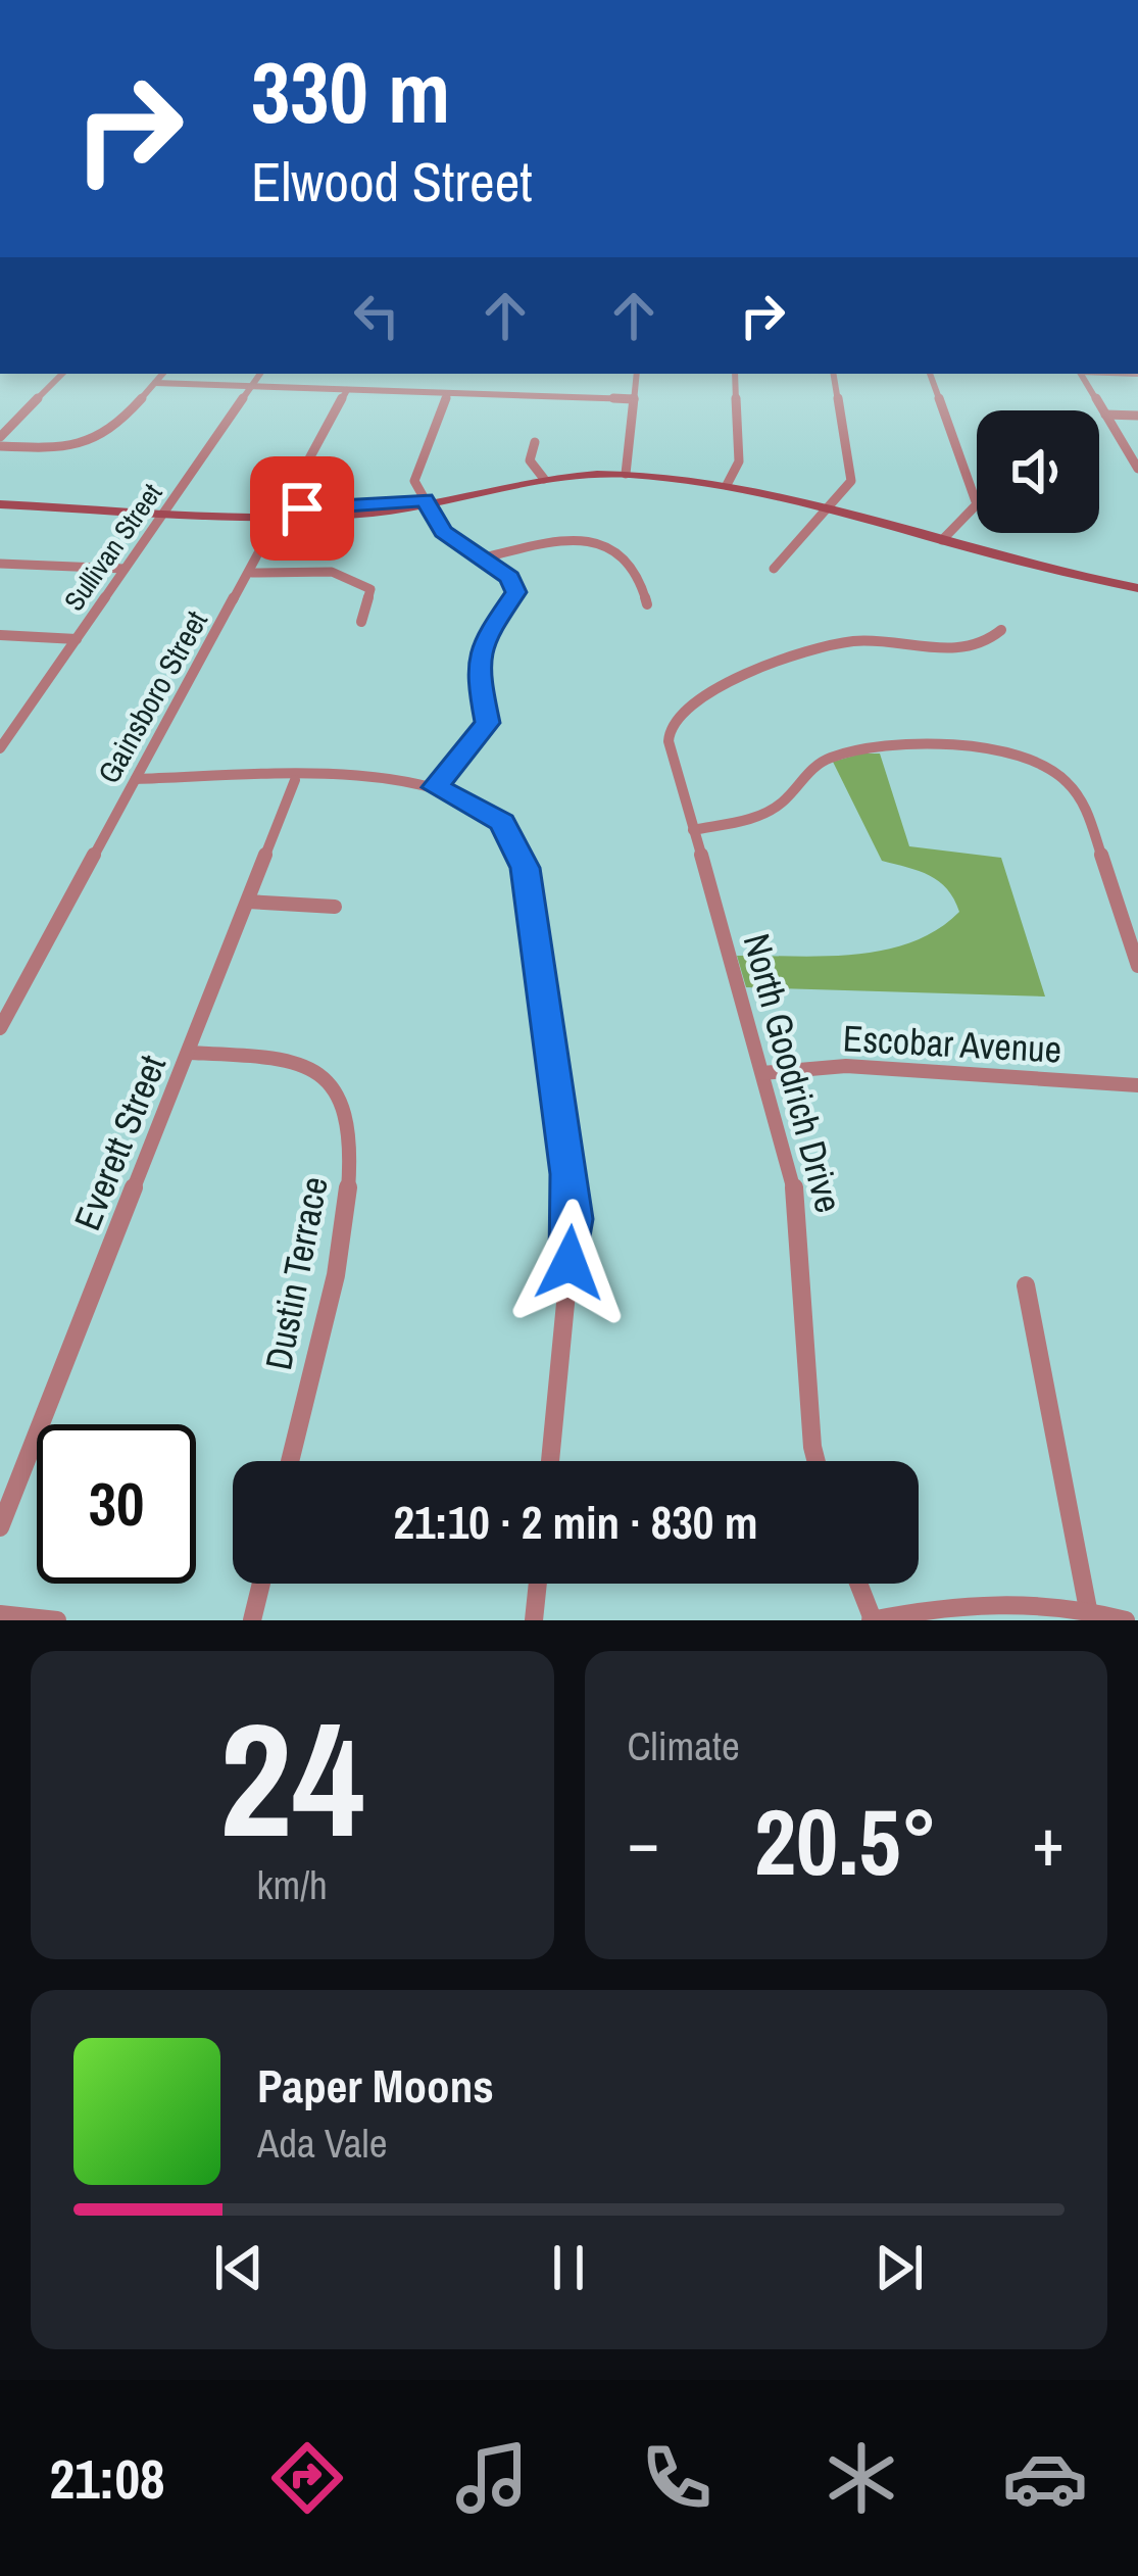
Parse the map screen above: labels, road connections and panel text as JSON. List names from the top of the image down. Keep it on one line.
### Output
{"streets":{"street":["Sullivan Street","Gainsboro Street","Escobar Avenue","North Goodrich Drive","Everett Street","Dustin Terrace"]},"crossings":[["Escobar Avenue","North Goodrich Drive"],["Everett Street","Dustin Terrace"]],"page":{"turn":["330 m","Elwood Street"],"limit":"30","trip":"21:10 · 2 min · 830 m","tile":[["24","km/h"],"Climate"],"heat":["−","20.5°","+"],"song":["Paper Moons","Ada Vale"],"tabs":"21:08"}}
